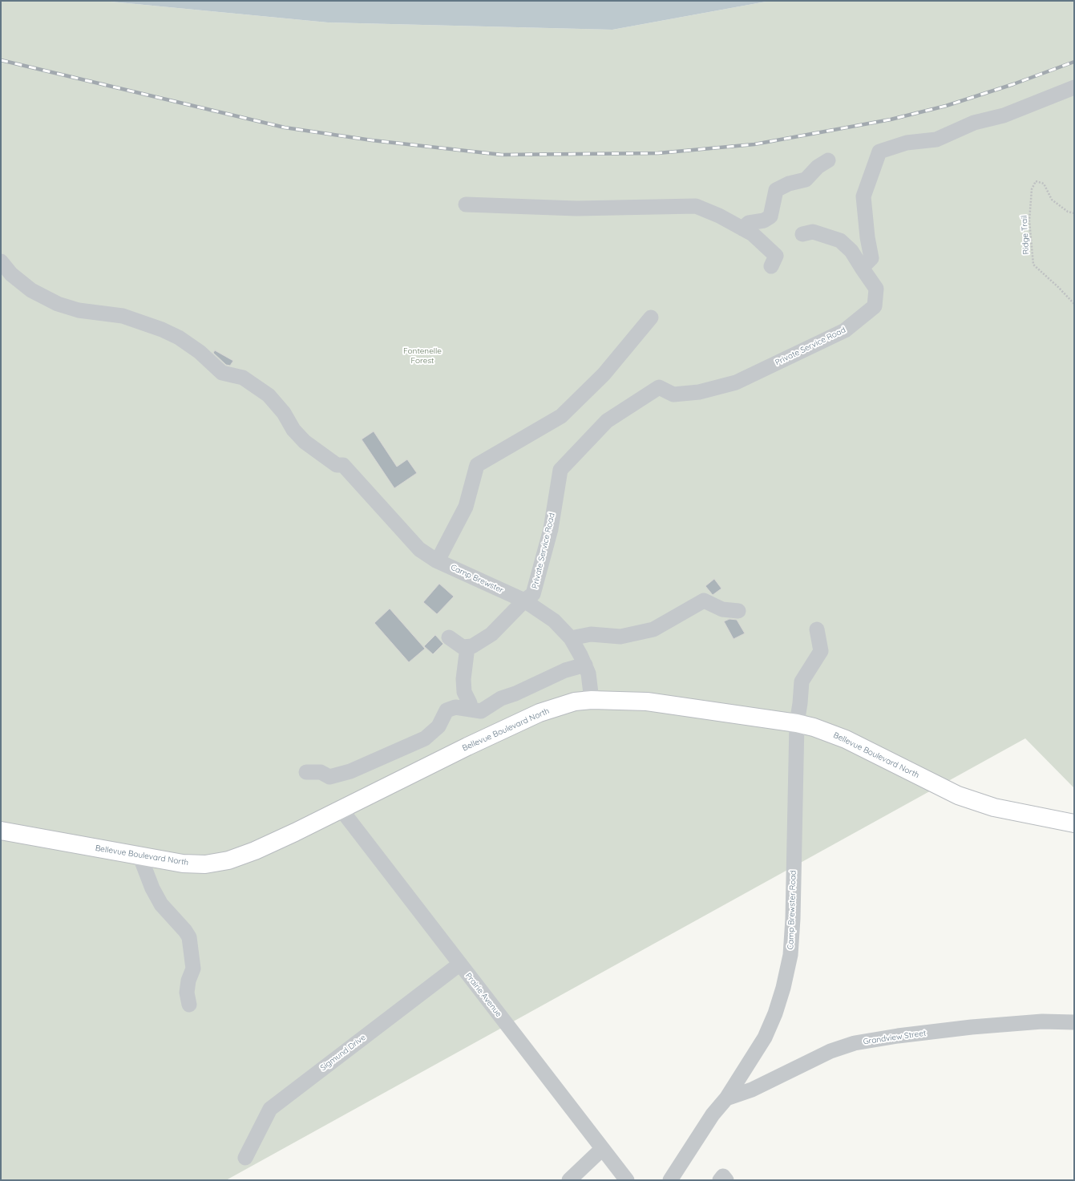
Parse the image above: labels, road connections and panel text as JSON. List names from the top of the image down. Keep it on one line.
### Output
{"streets":{"main road":["Bellevue Boulevard North"],"street":["Private Service Road","Camp Brewster","Camp Brewster Road","Prairie Avenue","Grandview Street","Sigmund Drive"],"path":["Ridge Trail"]},"crossings":[["Private Service Road","Camp Brewster"],["Camp Brewster","Bellevue Boulevard North"],["Bellevue Boulevard North","Camp Brewster Road"],["Bellevue Boulevard North","Prairie Avenue"],["Camp Brewster Road","Grandview Street"],["Prairie Avenue","Sigmund Drive"]],"parks":["Fontenelle Forest"]}
